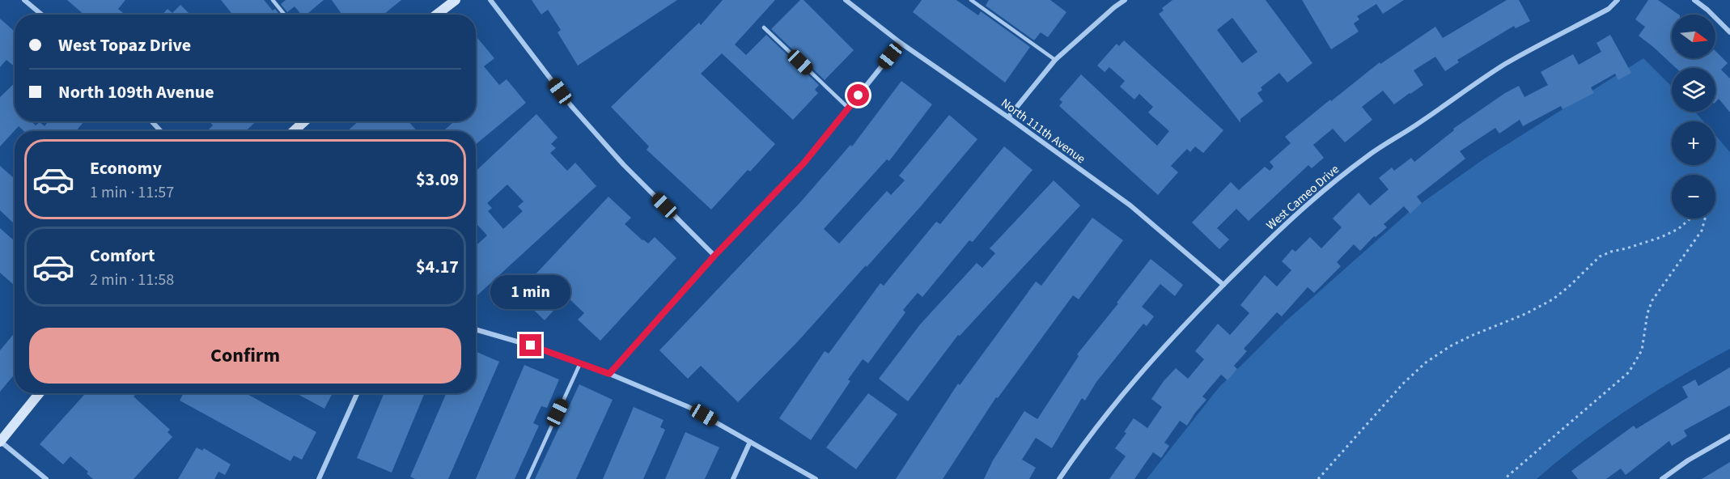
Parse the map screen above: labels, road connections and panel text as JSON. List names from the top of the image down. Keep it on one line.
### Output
{"streets":{"street":["North 111th Avenue","West Cameo Drive"]},"crossings":[["North 111th Avenue","West Cameo Drive"]],"north":"right","page":{"map_buttons":["+","−"],"banner":["West Topaz Drive","North 109th Avenue"],"list":[{"name":"Economy","note":"1 min · 11:57","value":"$3.09"},{"name":"Comfort","note":"2 min · 11:58","value":"$4.17"}],"bubble":"1 min","buttons":"Confirm"}}
